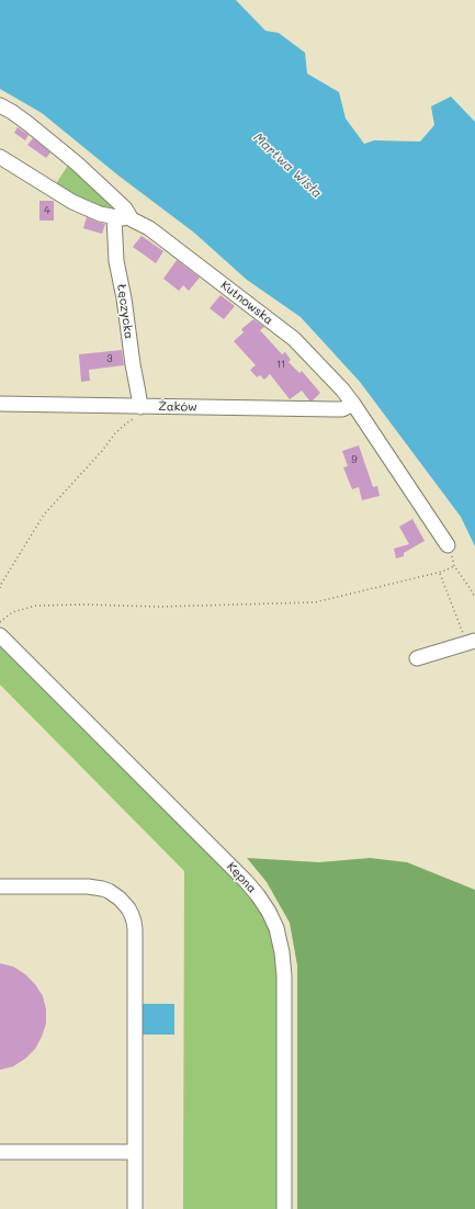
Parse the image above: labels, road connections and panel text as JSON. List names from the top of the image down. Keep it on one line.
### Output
{"streets":{"street":["Kutnowska","Łęczycka","Żaków","Kępna"]},"crossings":[["Kutnowska","Żaków"],["Łęczycka","Żaków"]],"water":["Martwa Wisła"],"house_numbers":["4","3","11","9"]}
